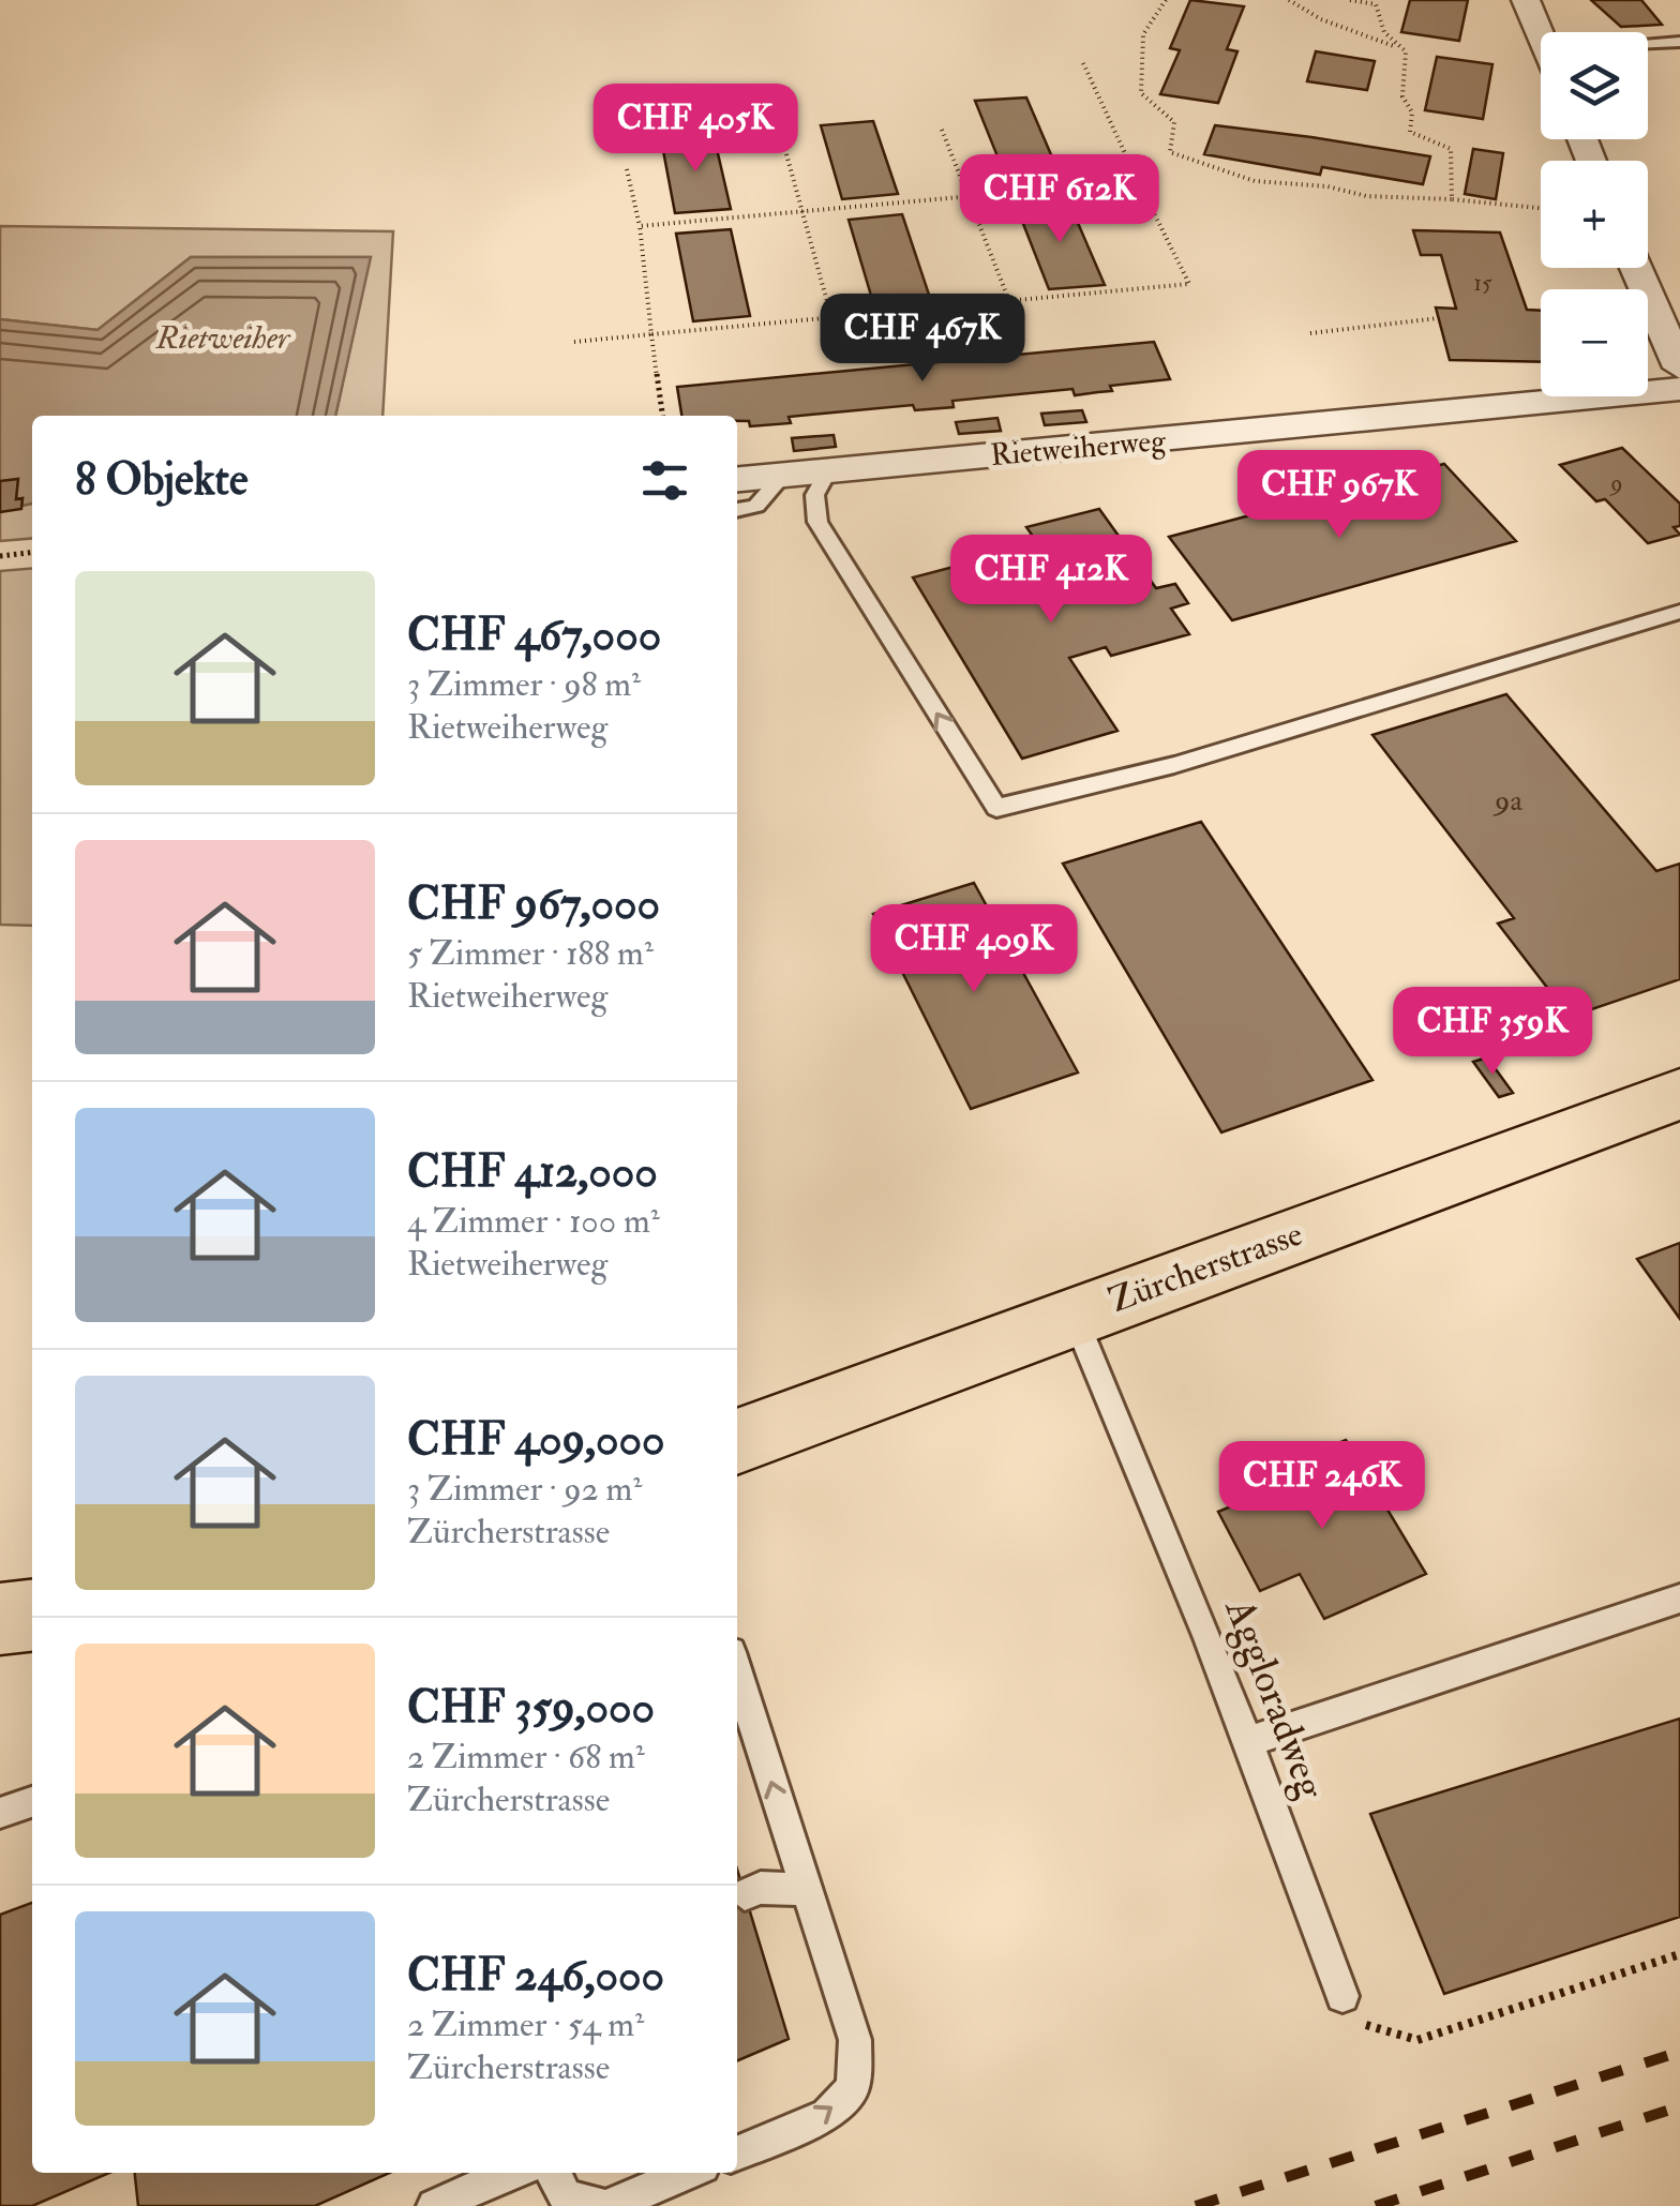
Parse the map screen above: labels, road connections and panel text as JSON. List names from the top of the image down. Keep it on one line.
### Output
{"streets":{"main road":["Zürcherstrasse"],"street":["Rietweiherweg"],"lane":["Aggloradweg"]},"crossings":[["Zürcherstrasse","Aggloradweg"]],"water":["Rietweiher"],"house_numbers":["15","9","9a"],"page":{"map_buttons":["+","−"],"price":["CHF 405K","CHF 612K","CHF 467K","CHF 967K","CHF 412K","CHF 409K","CHF 359K","CHF 246K"],"heading":"8 Objekte","list":[{"name":"CHF 467,000","note":"3 Zimmer · 98 m² · Rietweiherweg"},{"name":"CHF 967,000","note":"5 Zimmer · 188 m² · Rietweiherweg"},{"name":"CHF 412,000","note":"4 Zimmer · 100 m² · Rietweiherweg"},{"name":"CHF 409,000","note":"3 Zimmer · 92 m² · Zürcherstrasse"},{"name":"CHF 359,000","note":"2 Zimmer · 68 m² · Zürcherstrasse"},{"name":"CHF 246,000","note":"2 Zimmer · 54 m² · Zürcherstrasse"}]}}
